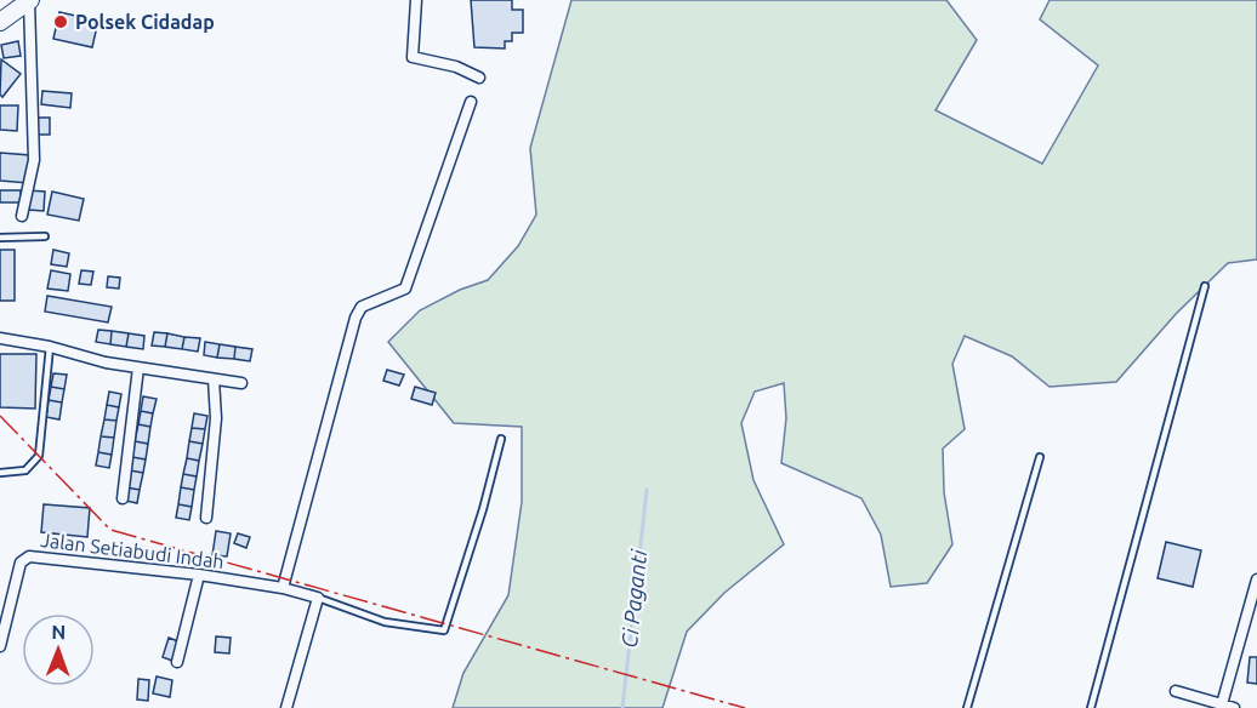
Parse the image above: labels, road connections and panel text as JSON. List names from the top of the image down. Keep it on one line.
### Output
{"streets":{"street":["Jalan Setiabudi Indah"]},"water":["Ci Paganti"],"places":["Polsek Cidadap"],"north":"top"}
